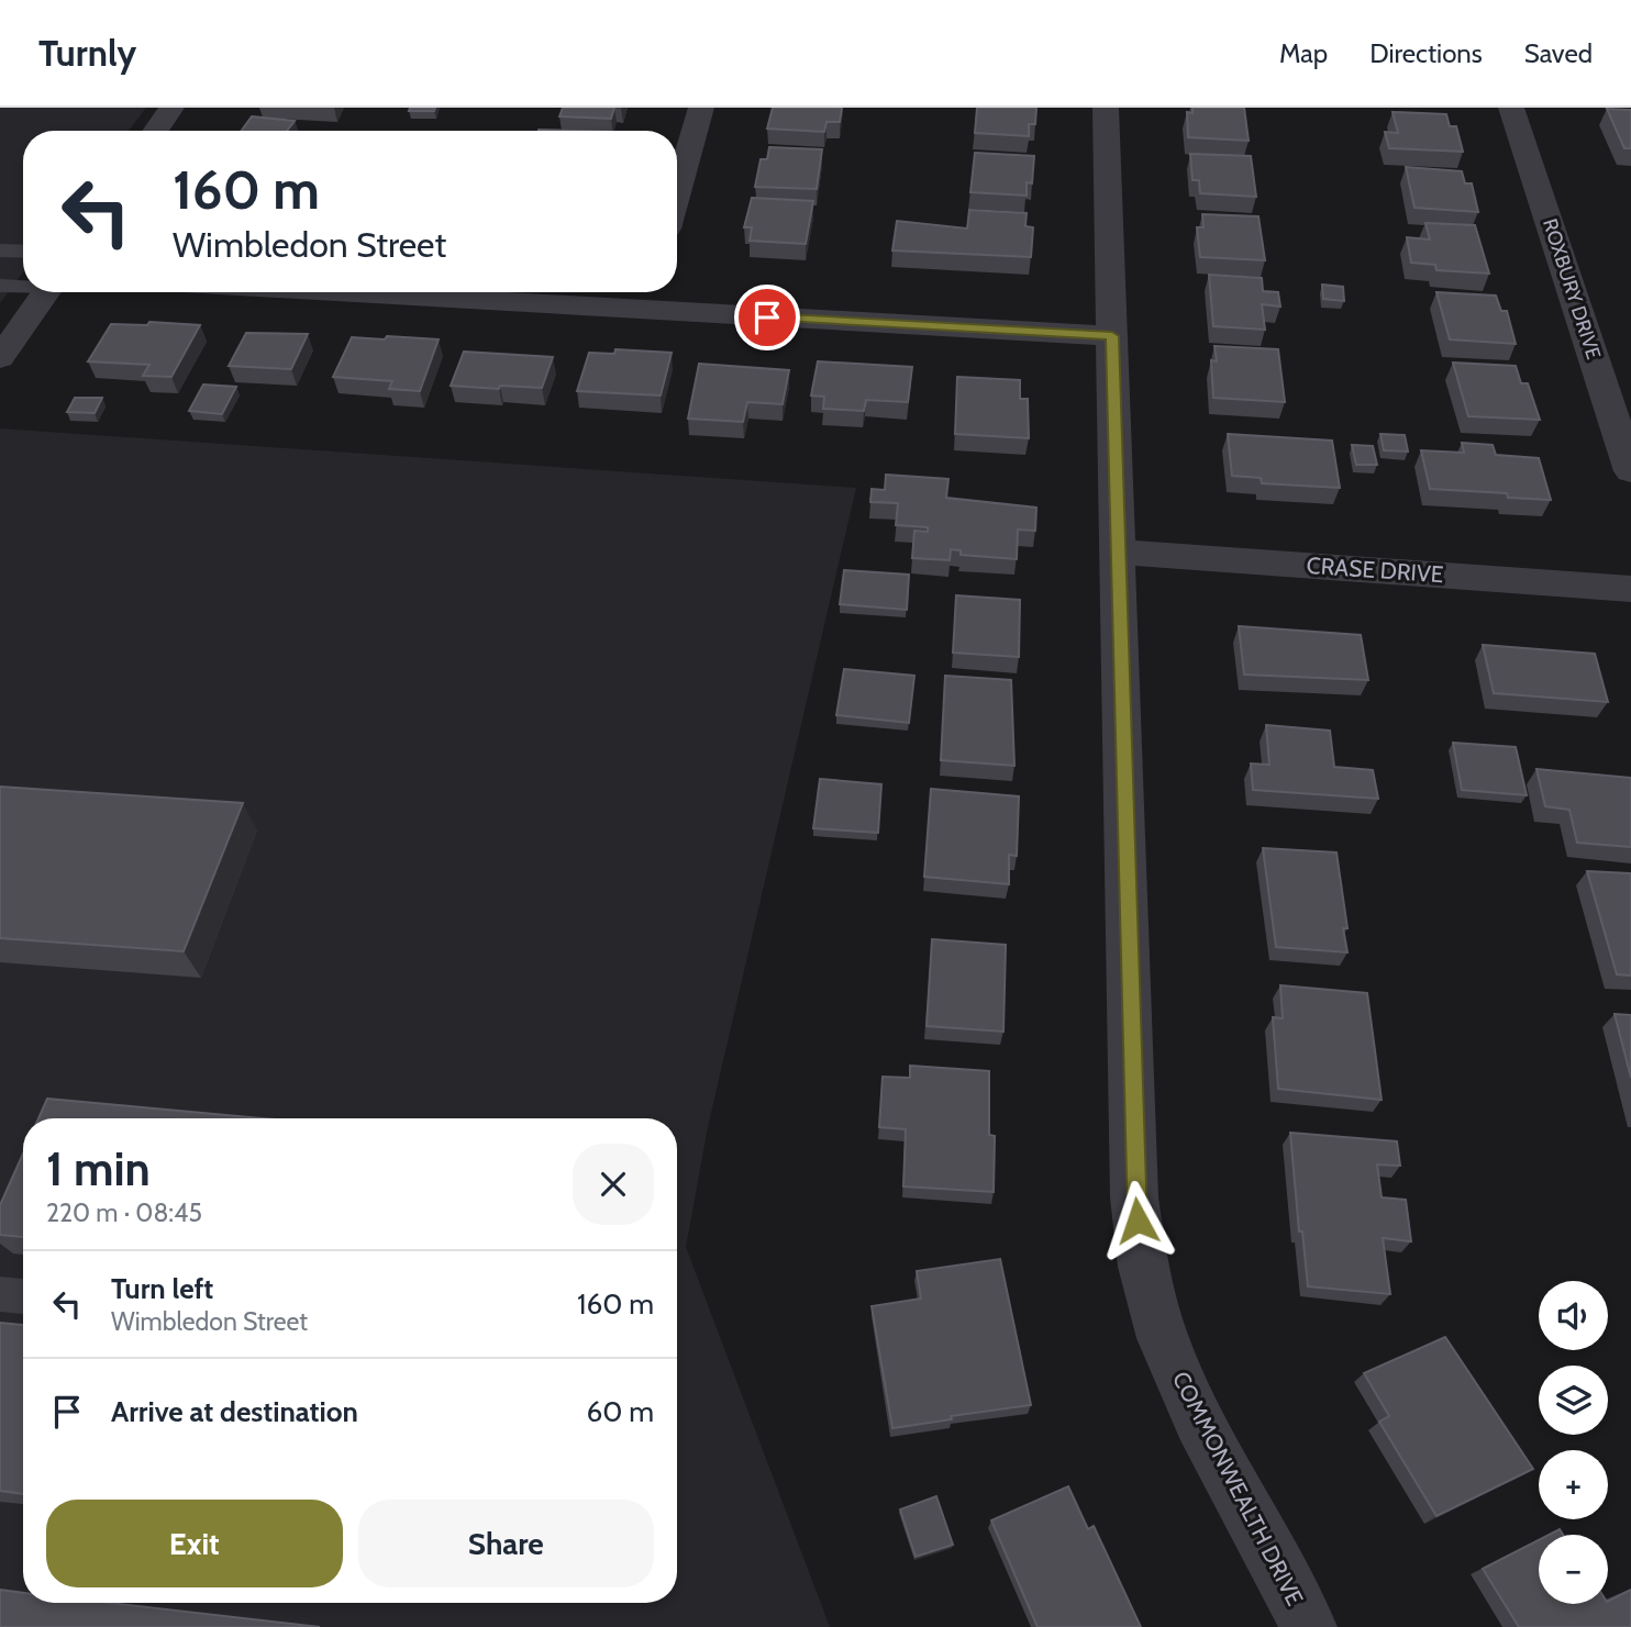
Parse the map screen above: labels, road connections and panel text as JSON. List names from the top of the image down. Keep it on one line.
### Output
{"streets":{"street":["ROXBURY DRIVE","CRASE DRIVE","COMMONWEALTH DRIVE"]},"crossings":[["CRASE DRIVE","COMMONWEALTH DRIVE"]],"page":{"header":"Turnly","nav":["Map","Directions","Saved"],"turn":["160 m","Wimbledon Street"],"heading":["1 min","220 m · 08:45"],"list":[{"name":"Turn left","note":"Wimbledon Street","value":"160 m"},{"name":"Arrive at destination","value":"60 m"}],"map_buttons":["+","−"],"buttons":["Exit","Share"]}}
